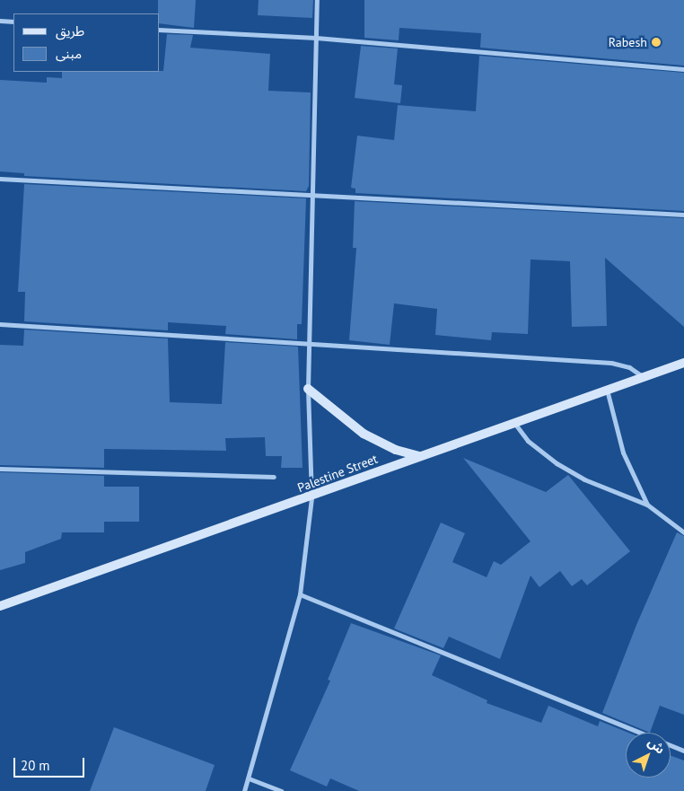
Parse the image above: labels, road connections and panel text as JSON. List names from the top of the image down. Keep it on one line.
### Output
{"streets":{"street":["Palestine Street"]},"places":["Rabesh"],"legend":["طريق","مبنى"],"scale_bar":"20 m","north":"top right"}
